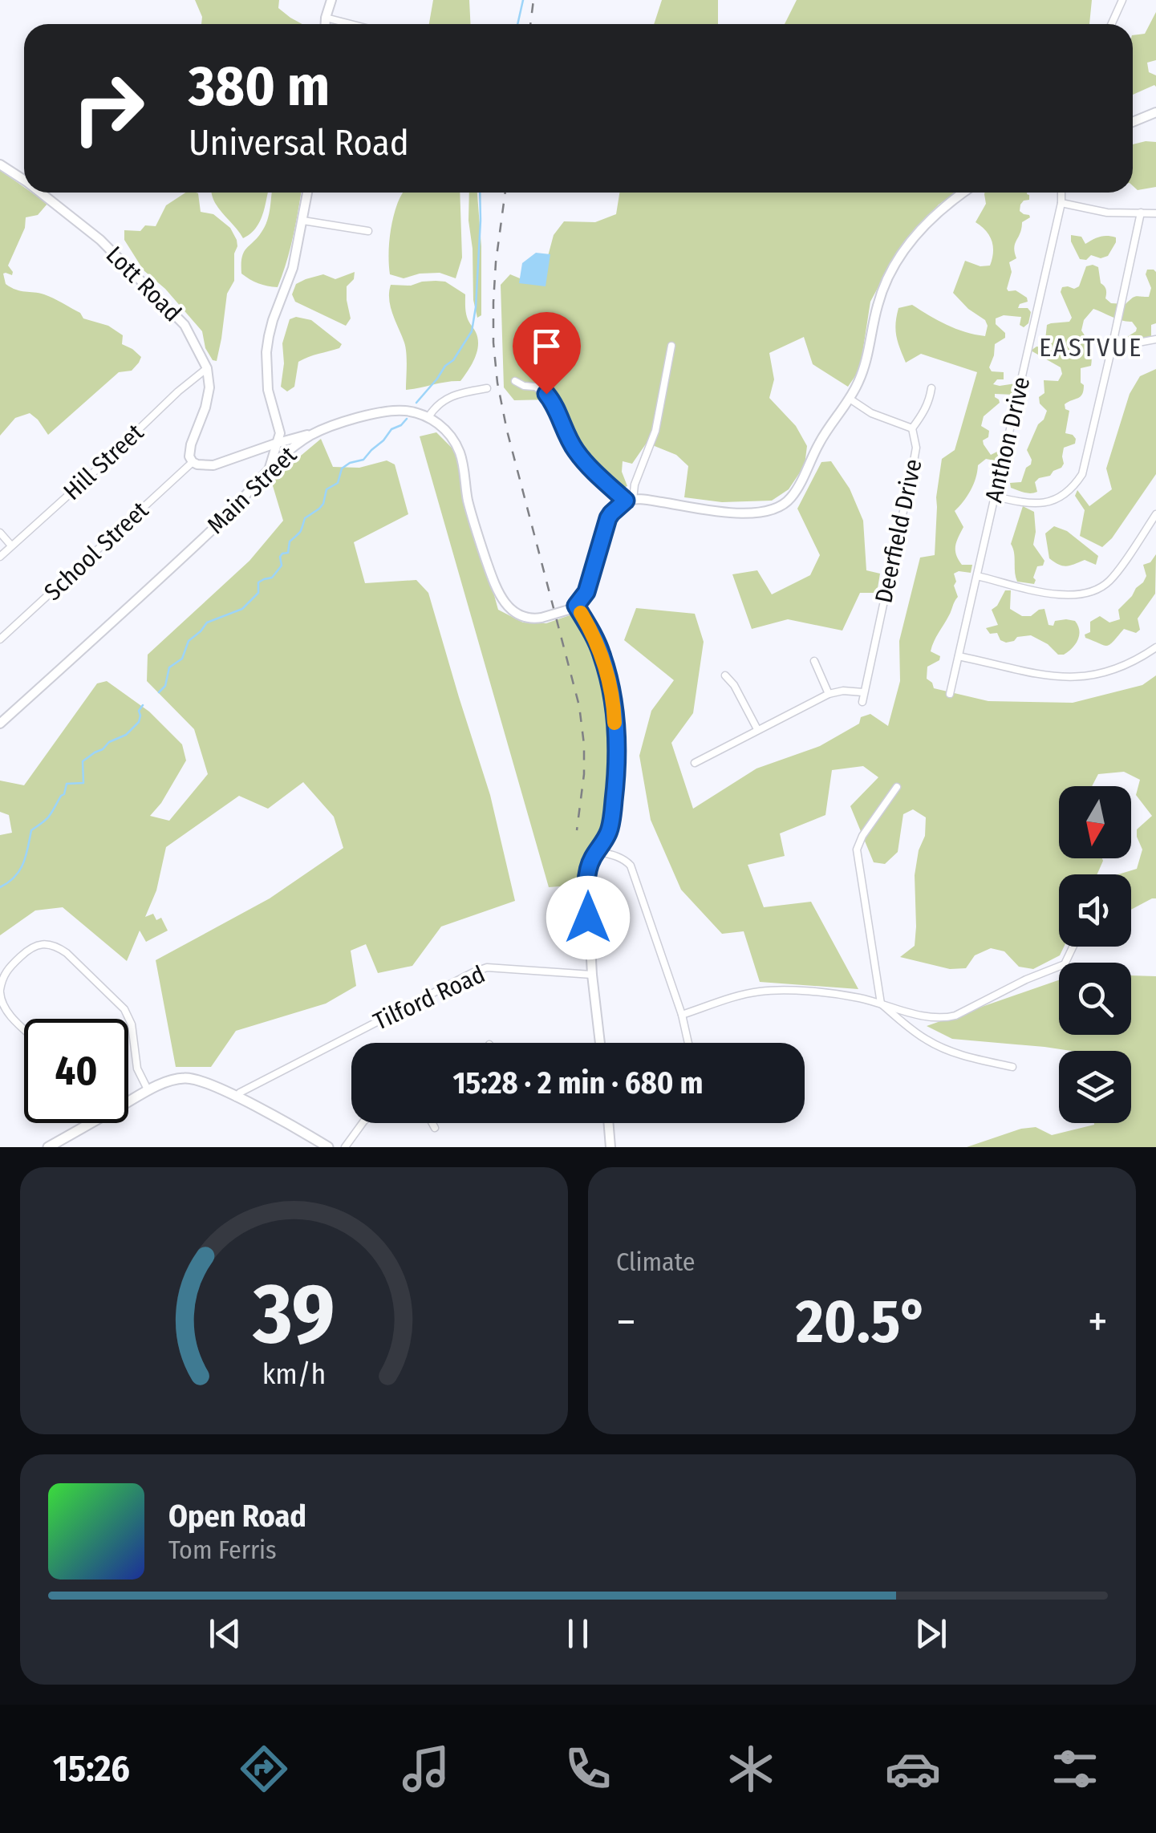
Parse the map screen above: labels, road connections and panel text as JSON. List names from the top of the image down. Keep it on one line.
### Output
{"streets":{"street":["Lott Road","Anthon Drive","Hill Street","Main Street","Deerfield Drive","School Street","Tilford Road"]},"crossings":[["Lott Road","Hill Street"]],"districts":["EASTVUE"],"north":"bottom","page":{"turn":["380 m","Universal Road"],"limit":"40","trip":"15:28 · 2 min · 680 m","tile":"Climate","heat":["−","20.5°","+"],"song":["Open Road","Tom Ferris"],"tabs":"15:26","gauge":["39","km/h"]}}
